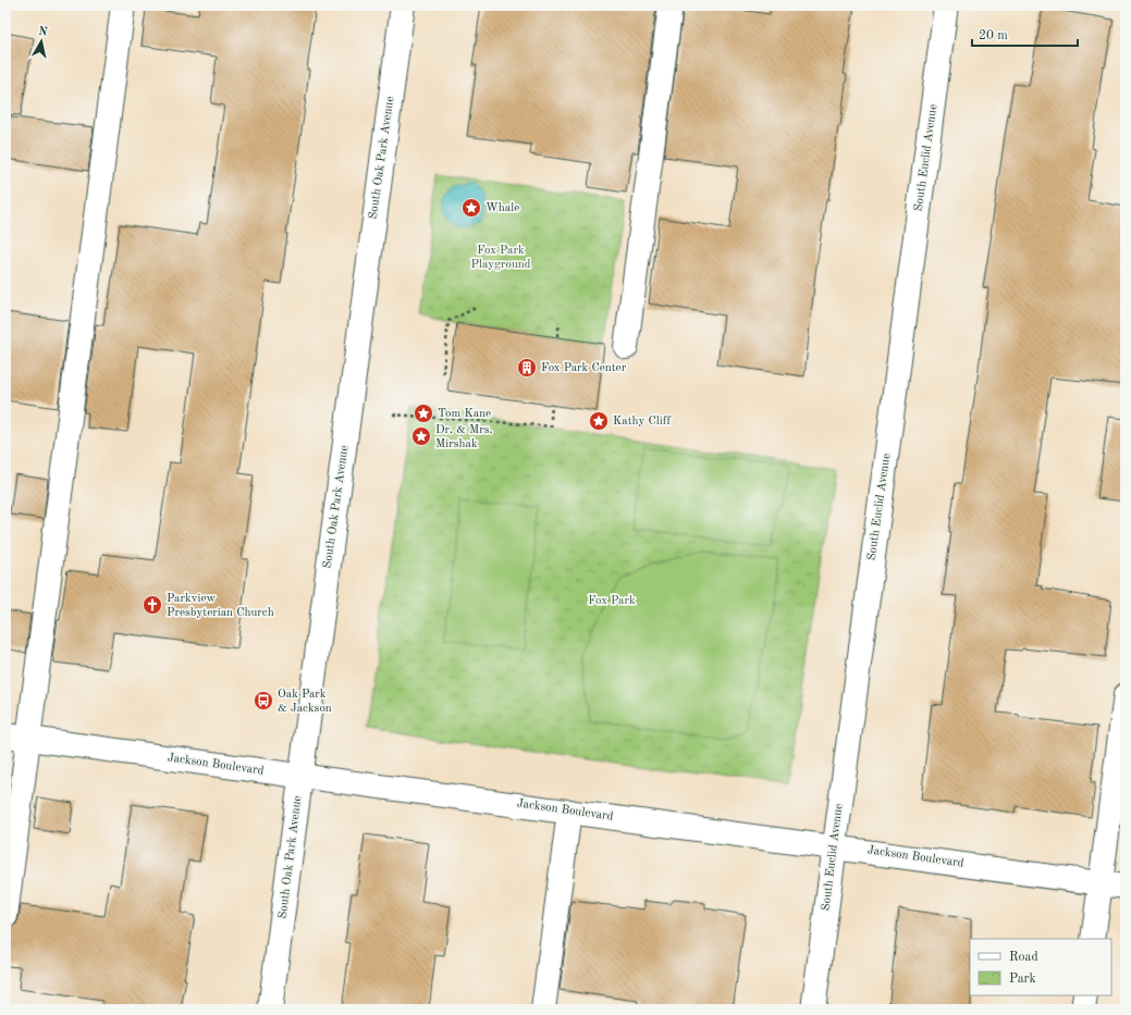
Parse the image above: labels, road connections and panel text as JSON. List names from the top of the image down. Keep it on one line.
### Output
{"streets":{"street":["South Oak Park Avenue","South Euclid Avenue","Jackson Boulevard"]},"crossings":[["South Oak Park Avenue","Jackson Boulevard"],["South Euclid Avenue","Jackson Boulevard"]],"parks":["Fox Park Playground","Fox Park"],"places":{"place":["Whale","Tom Kane","Kathy Cliff","Dr. & Mrs. Mirshak"],"building":["Fox Park Center"],"church":["Parkview Presbyterian Church"],"bus stop":["Oak Park & Jackson"]},"legend":["Road","Park"],"scale_bar":"20 m","north":"top"}
